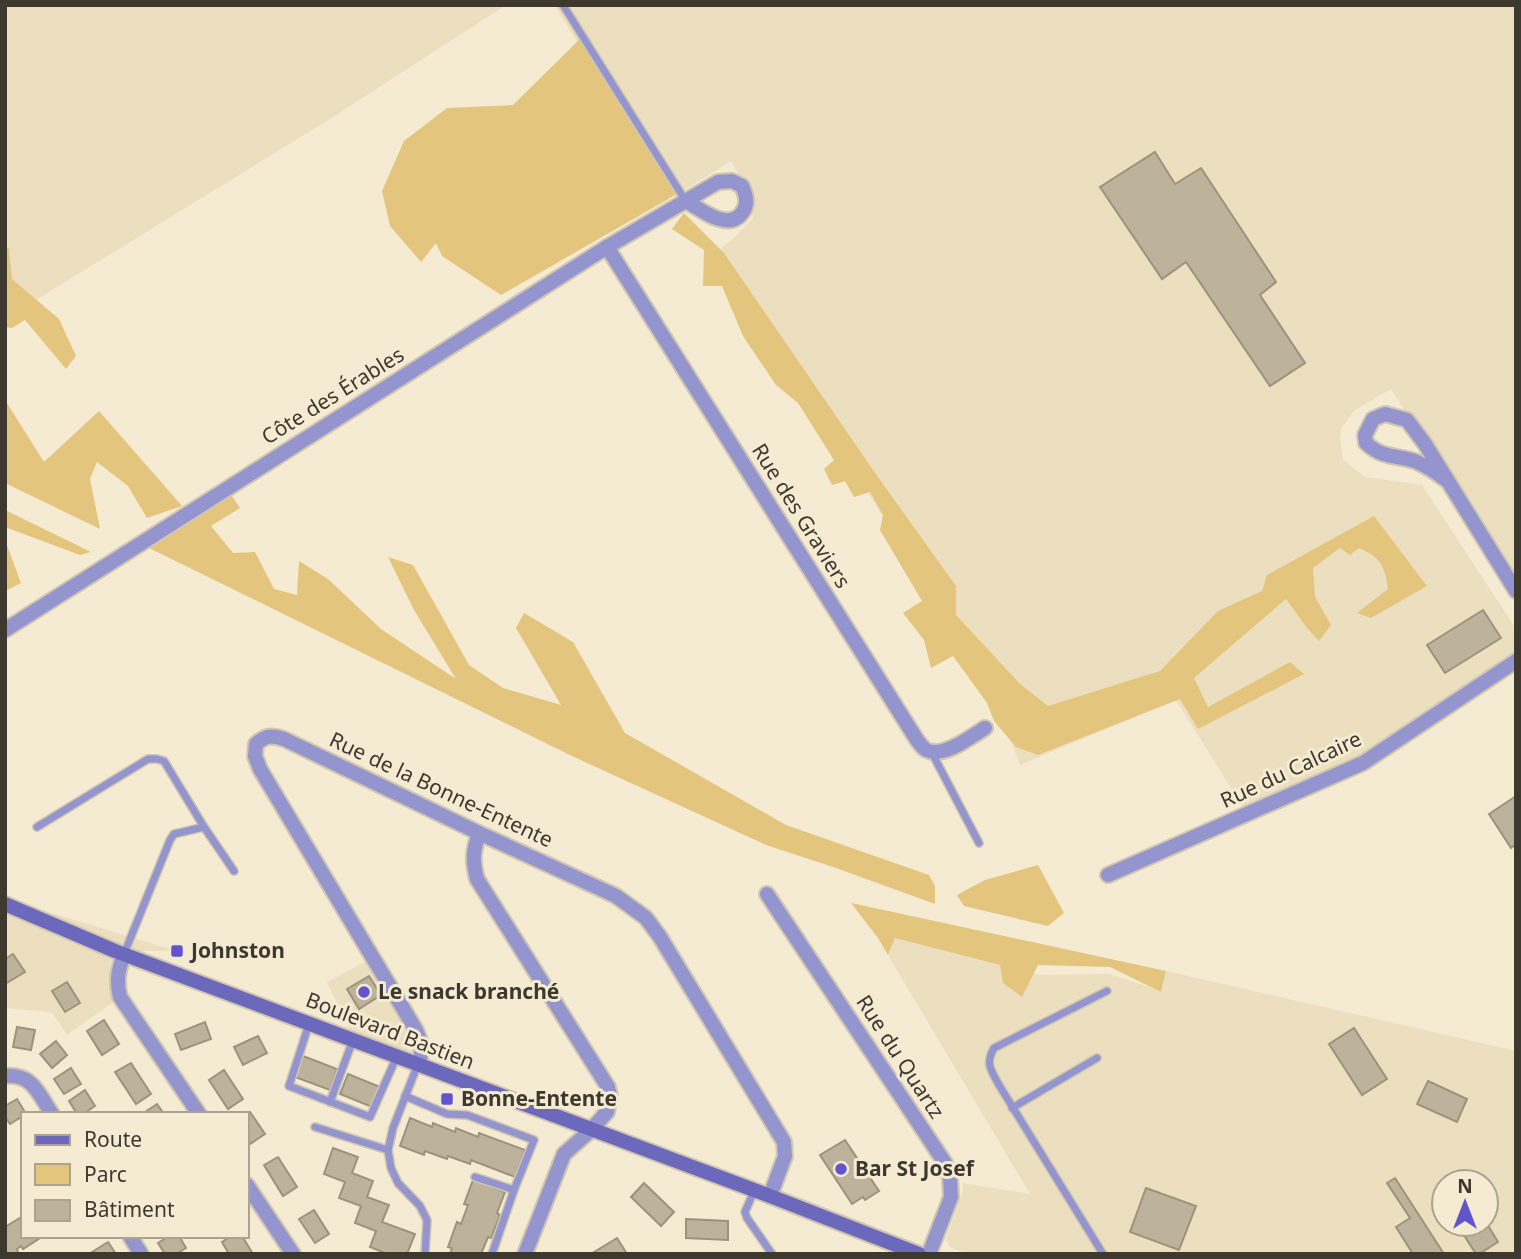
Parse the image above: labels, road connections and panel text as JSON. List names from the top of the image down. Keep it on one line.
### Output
{"streets":{"main road":["Boulevard Bastien"],"street":["Côte des Érables","Rue des Graviers","Rue du Calcaire","Rue de la Bonne-Entente","Rue du Quartz"]},"crossings":[["Côte des Érables","Rue des Graviers"],["Rue de la Bonne-Entente","Boulevard Bastien"]],"places":{"transit":["Johnston","Bonne-Entente"],"other":["Le snack branché","Bar St Josef"]},"legend":["Route","Parc","Bâtiment"],"north":"top"}
